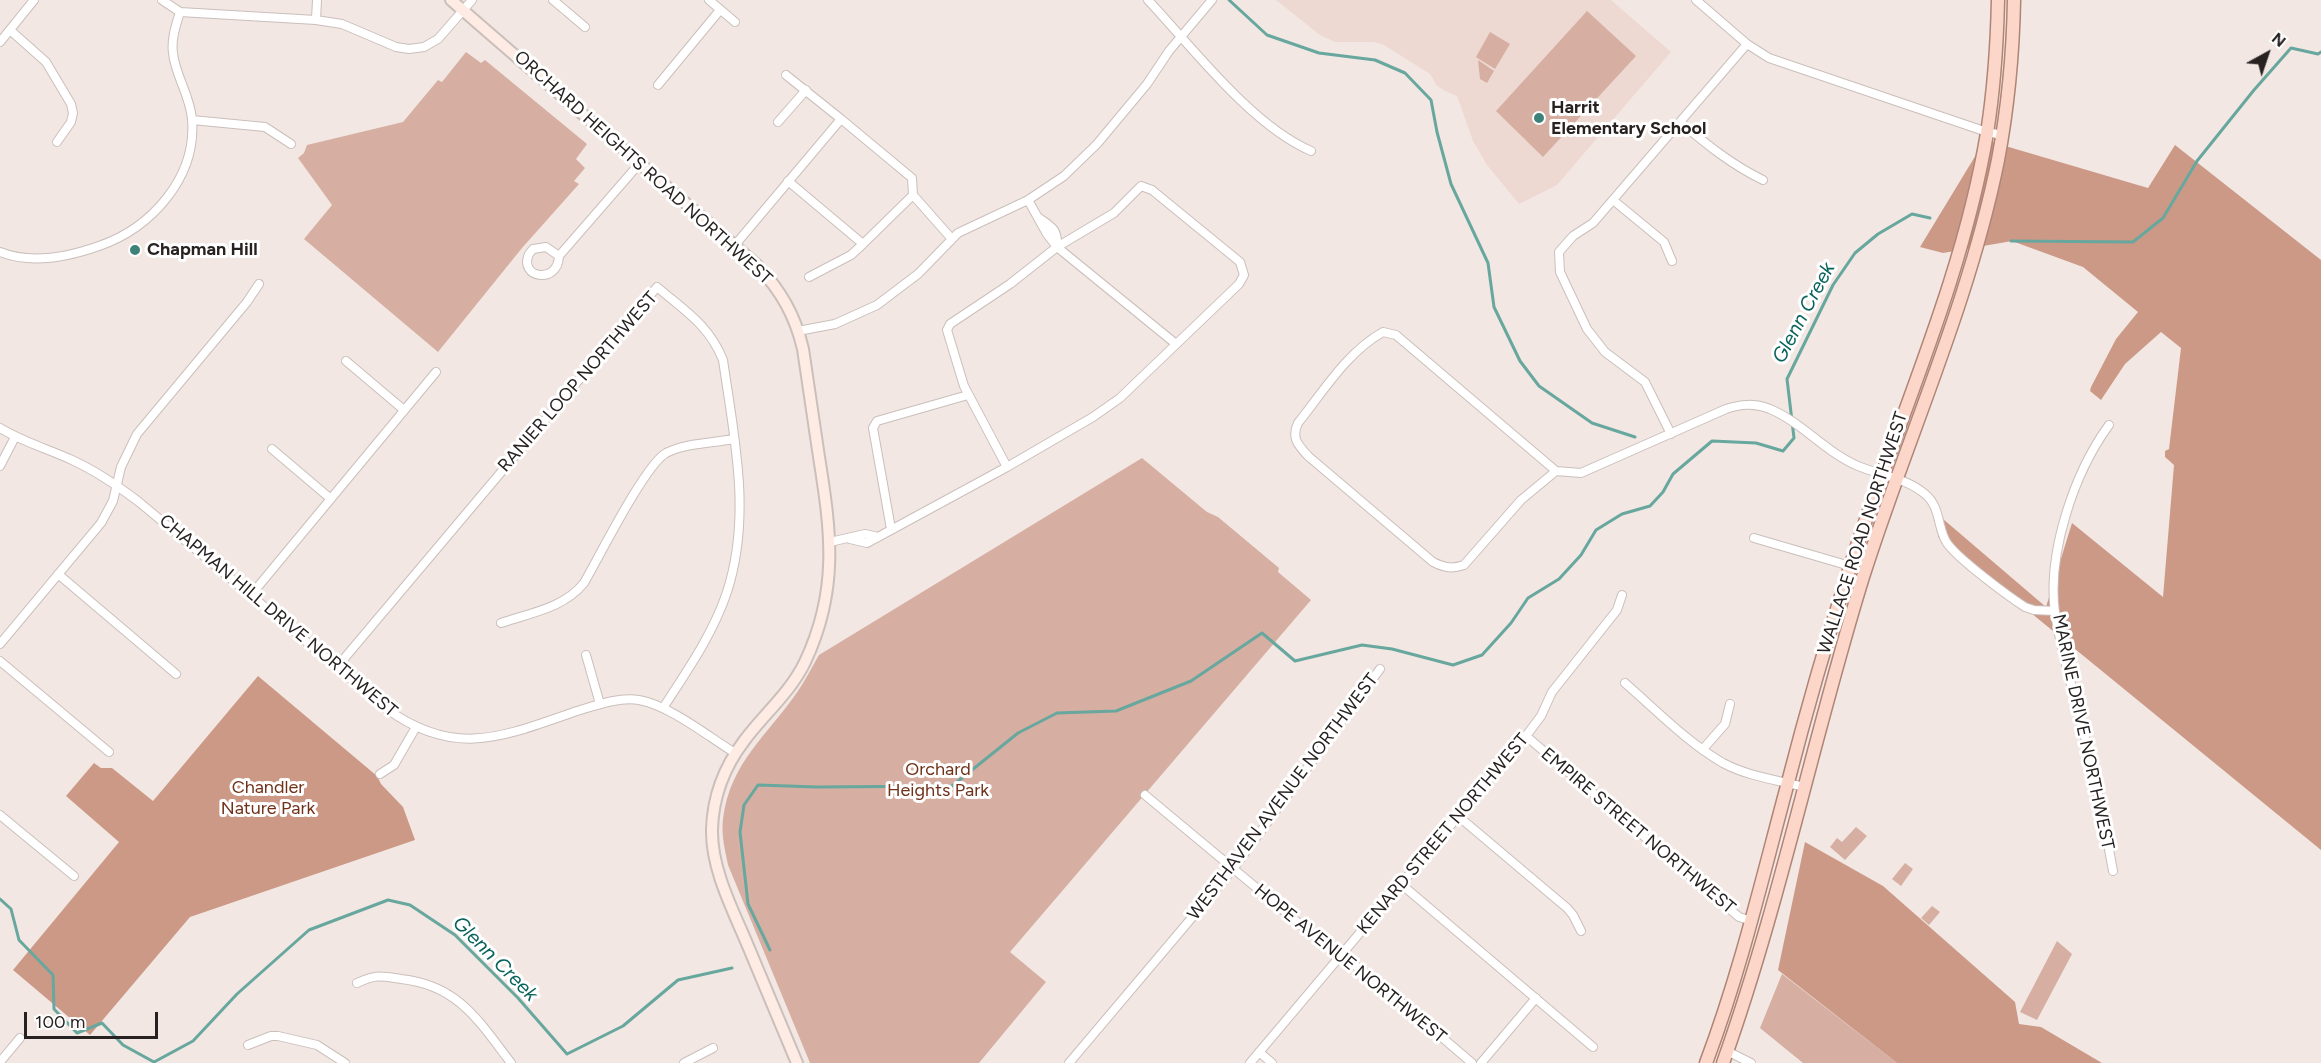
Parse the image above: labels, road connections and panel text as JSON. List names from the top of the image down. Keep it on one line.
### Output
{"streets":{"main road":["ORCHARD HEIGHTS ROAD NORTHWEST","WALLACE ROAD NORTHWEST"],"street":["RANIER LOOP NORTHWEST","CHAPMAN HILL DRIVE NORTHWEST","MARINE DRIVE NORTHWEST","WESTHAVEN AVENUE NORTHWEST","EMPIRE STREET NORTHWEST","KENARD STREET NORTHWEST","HOPE AVENUE NORTHWEST"]},"crossings":[["ORCHARD HEIGHTS ROAD NORTHWEST","CHAPMAN HILL DRIVE NORTHWEST"],["RANIER LOOP NORTHWEST","CHAPMAN HILL DRIVE NORTHWEST"],["WALLACE ROAD NORTHWEST","EMPIRE STREET NORTHWEST"],["WESTHAVEN AVENUE NORTHWEST","HOPE AVENUE NORTHWEST"],["EMPIRE STREET NORTHWEST","KENARD STREET NORTHWEST"],["KENARD STREET NORTHWEST","HOPE AVENUE NORTHWEST"]],"water":["Glenn Creek"],"parks":["Orchard Heights Park","Chandler Nature Park"],"places":["Harrit Elementary School","Chapman Hill"],"scale_bar":"100 m","north":"top right"}
